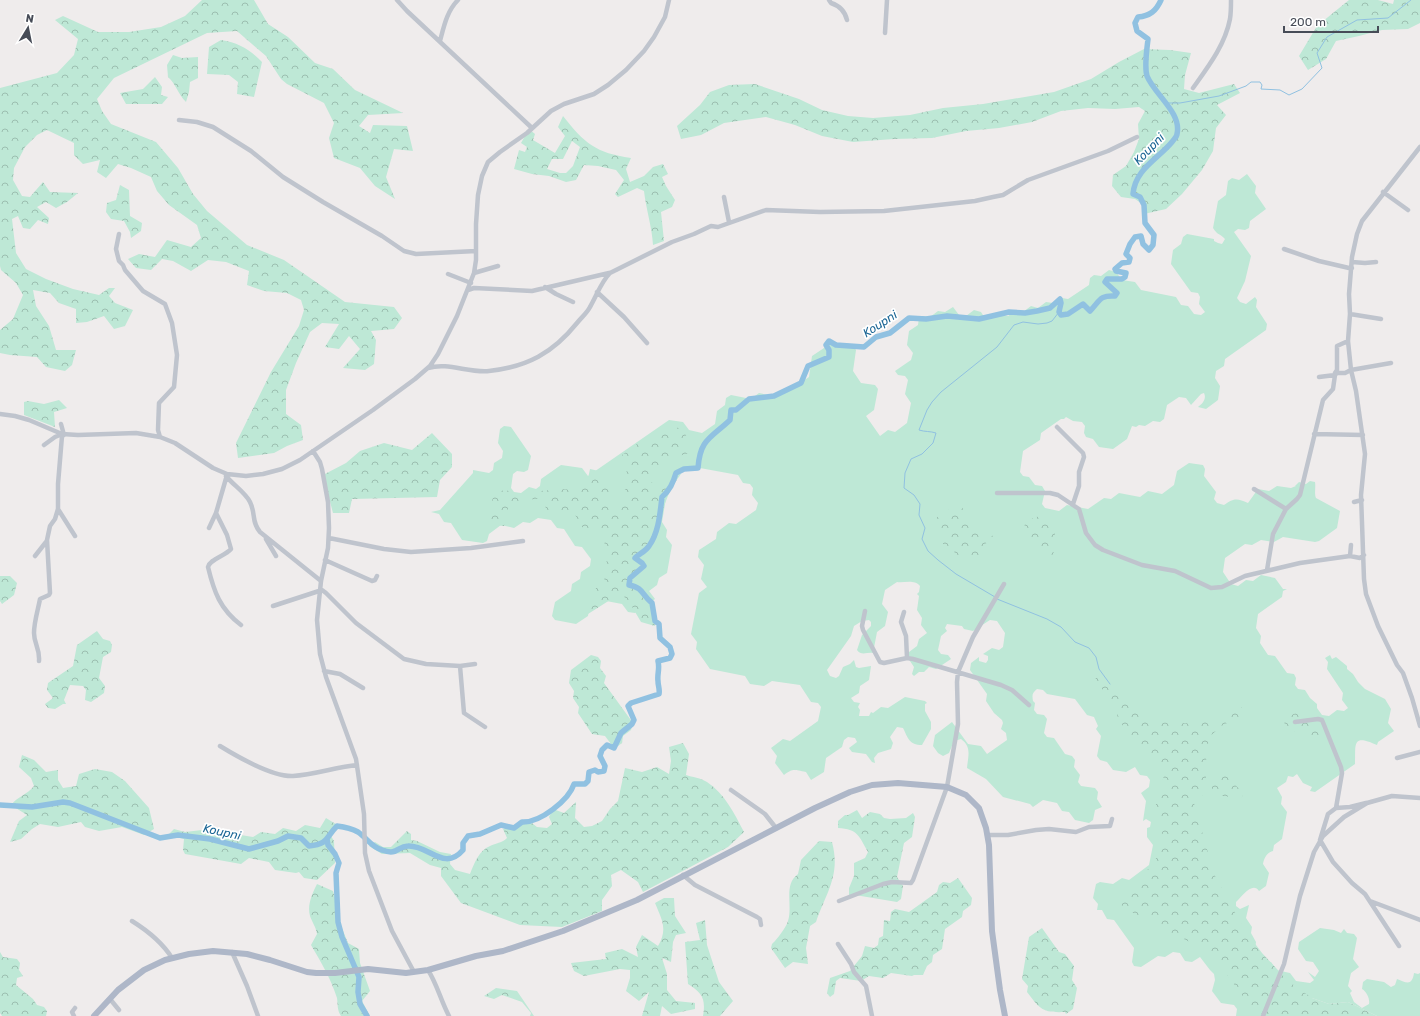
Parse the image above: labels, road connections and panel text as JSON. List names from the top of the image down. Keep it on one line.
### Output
{"water":["Koupni"],"scale_bar":"200 m","north":"top"}
